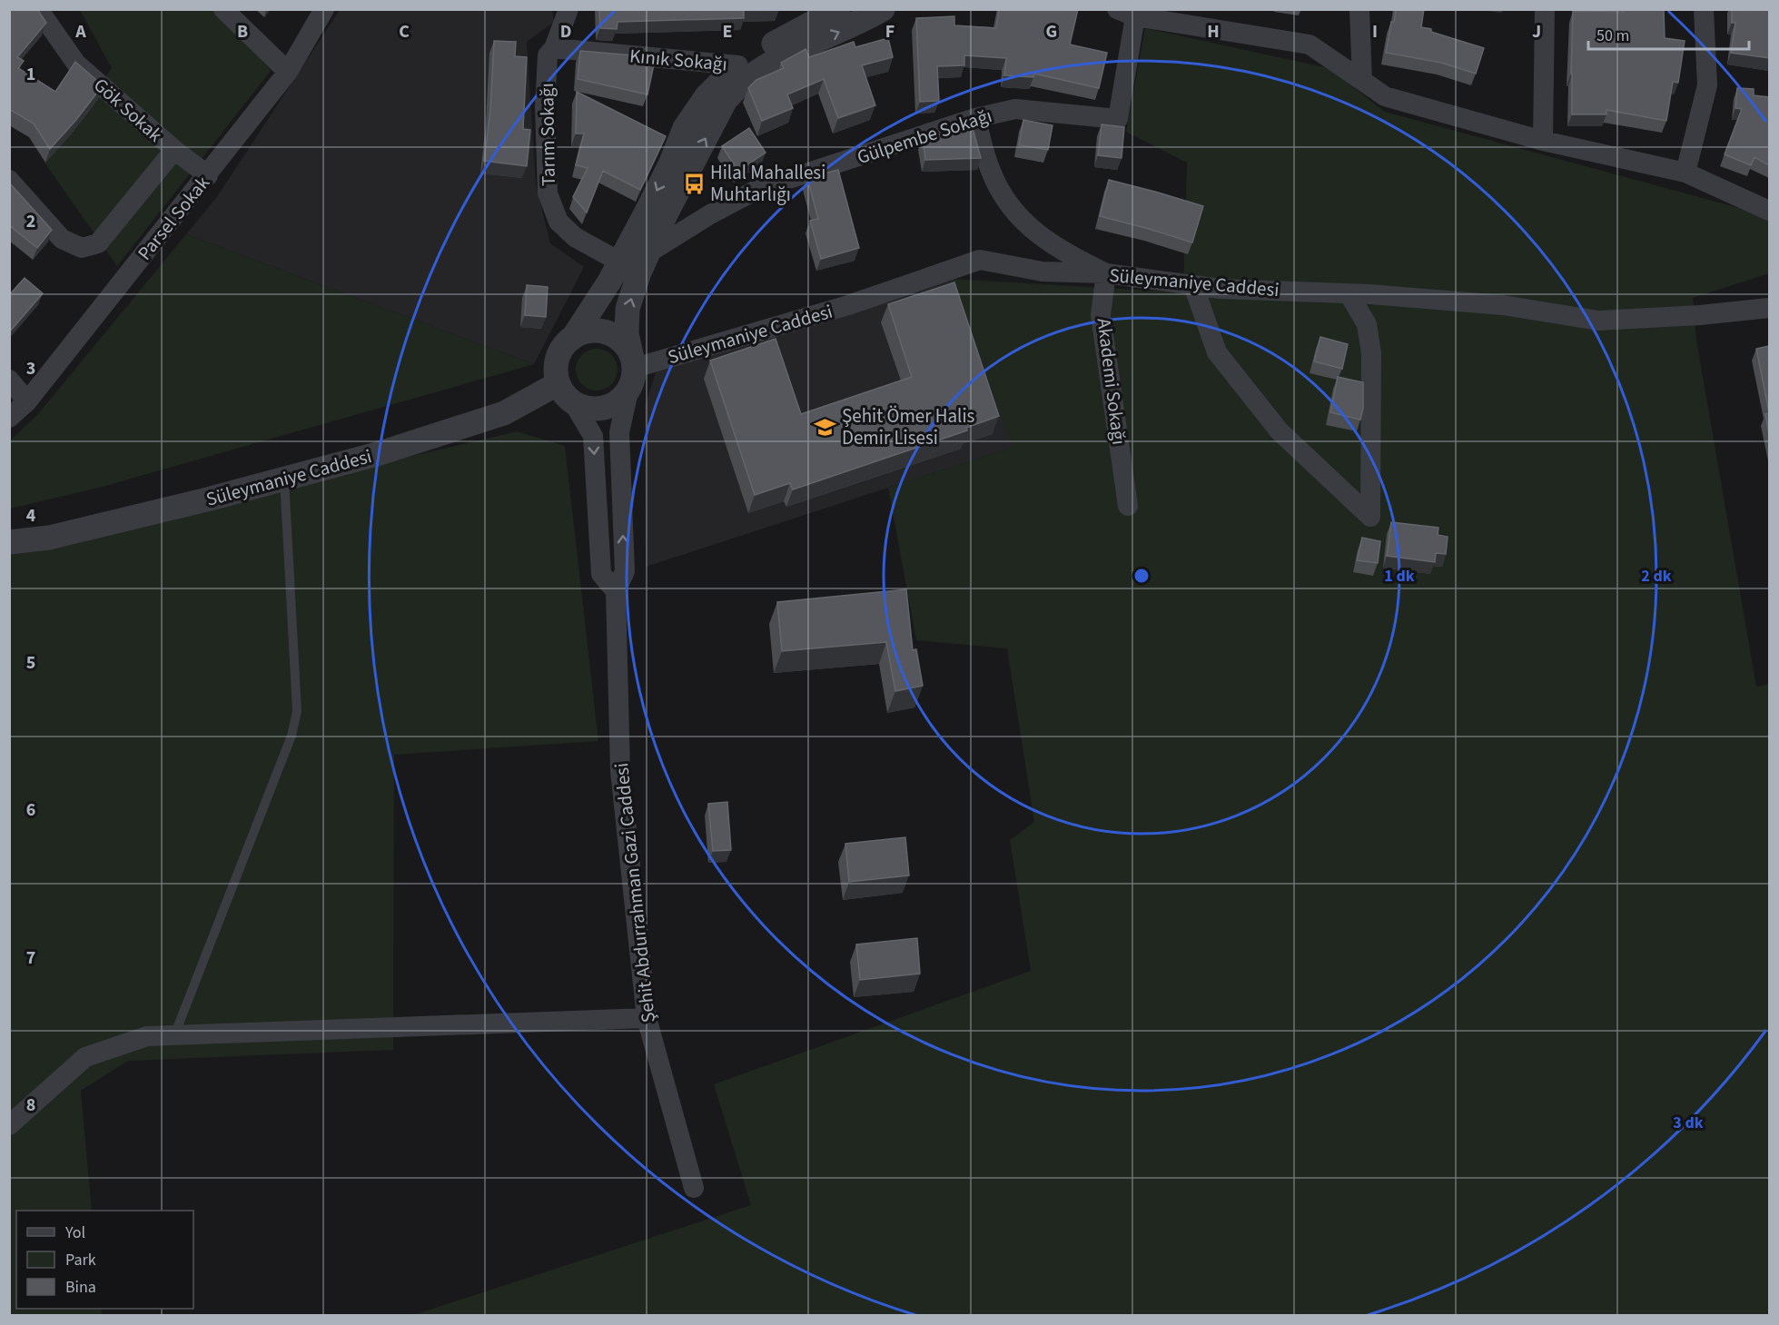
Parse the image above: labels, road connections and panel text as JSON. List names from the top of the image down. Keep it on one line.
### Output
{"streets":{"street":["Kınık Sokağı","Gök Sokak","Tarım Sokağı","Gülpembe Sokağı","Parsel Sokak","Süleymaniye Caddesi","Akademi Sokağı","Şehit Abdurrahman Gazi Caddesi"]},"crossings":[["Kınık Sokağı","Tarım Sokağı"],["Gök Sokak","Parsel Sokak"],["Süleymaniye Caddesi","Akademi Sokağı"]],"places":{"bus stop":["Hilal Mahallesi Muhtarlığı"],"school or university":["Şehit Ömer Halis Demir Lisesi"]},"legend":["Yol","Park","Bina"],"scale_bar":"50 m","grid":{"columns":["A","B","C","D","E","F","G","H","I","J"],"rows":["1","2","3","4","5","6","7","8"]},"rings":["1 dk","2 dk","3 dk"]}
